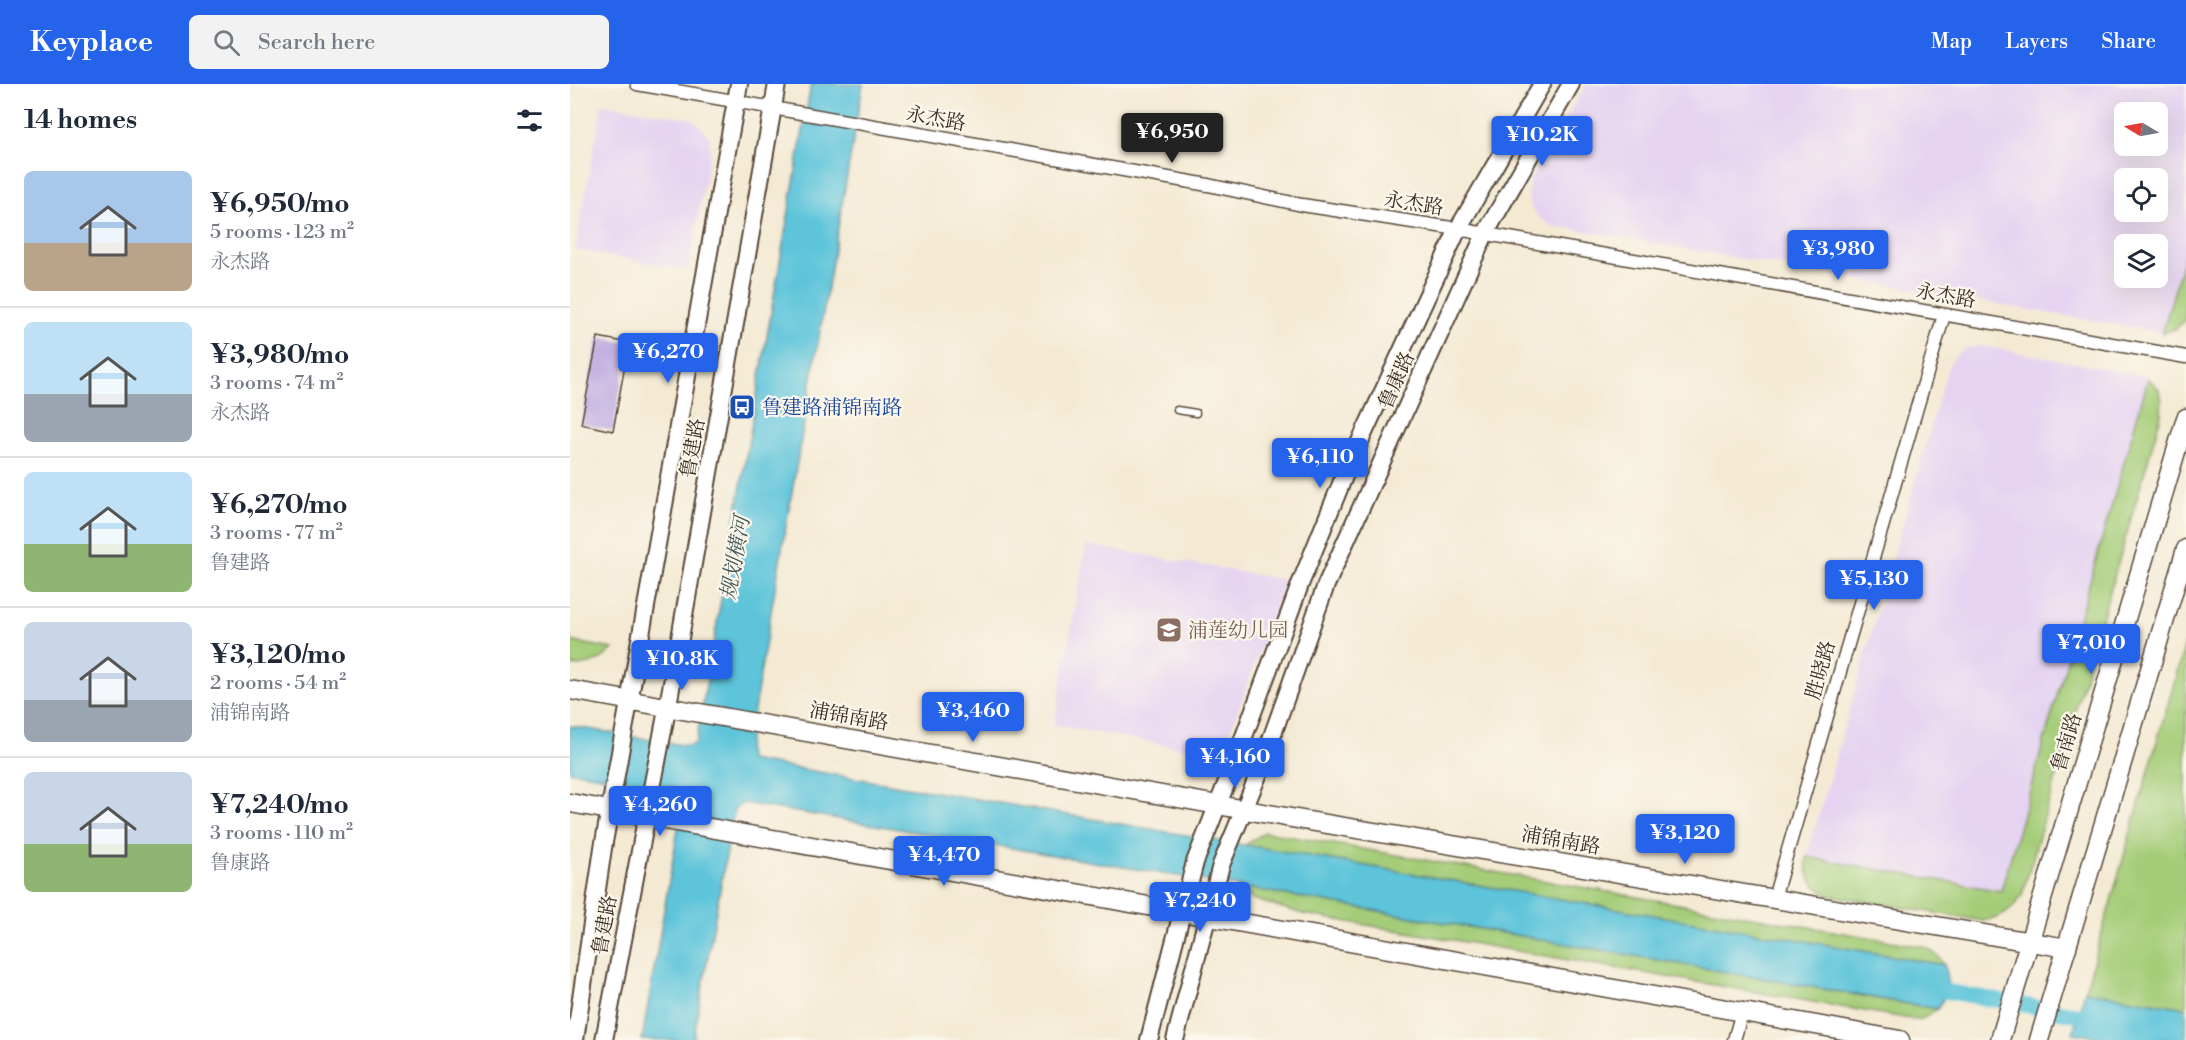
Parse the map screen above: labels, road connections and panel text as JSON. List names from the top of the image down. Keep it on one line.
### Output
{"streets":{"main road":["浦锦南路","鲁南路"],"street":["永杰路","鲁康路","鲁建路","胜晓路"]},"crossings":[["永杰路","鲁康路"],["永杰路","鲁建路"],["永杰路","胜晓路"],["鲁康路","浦锦南路"],["鲁建路","浦锦南路"],["胜晓路","浦锦南路"],["浦锦南路","鲁南路"]],"water":["规划横河"],"places":{"bus stop":["鲁建路浦锦南路"],"school or university":["浦莲幼儿园"]},"north":"left","page":{"header":"Keyplace","search":"Search here","nav":["Map","Layers","Share"],"heading":"14 homes","price":["¥6,950","¥10.2K","¥3,980","¥6,270","¥6,110","¥5,130","¥7,010","¥10.8K","¥3,460","¥4,160","¥4,260","¥3,120","¥4,470","¥7,240"],"list":[{"name":"¥6,950/mo","note":"5 rooms · 123 m² · 永杰路"},{"name":"¥3,980/mo","note":"3 rooms · 74 m² · 永杰路"},{"name":"¥6,270/mo","note":"3 rooms · 77 m² · 鲁建路"},{"name":"¥3,120/mo","note":"2 rooms · 54 m² · 浦锦南路"},{"name":"¥7,240/mo","note":"3 rooms · 110 m² · 鲁康路"}]}}
